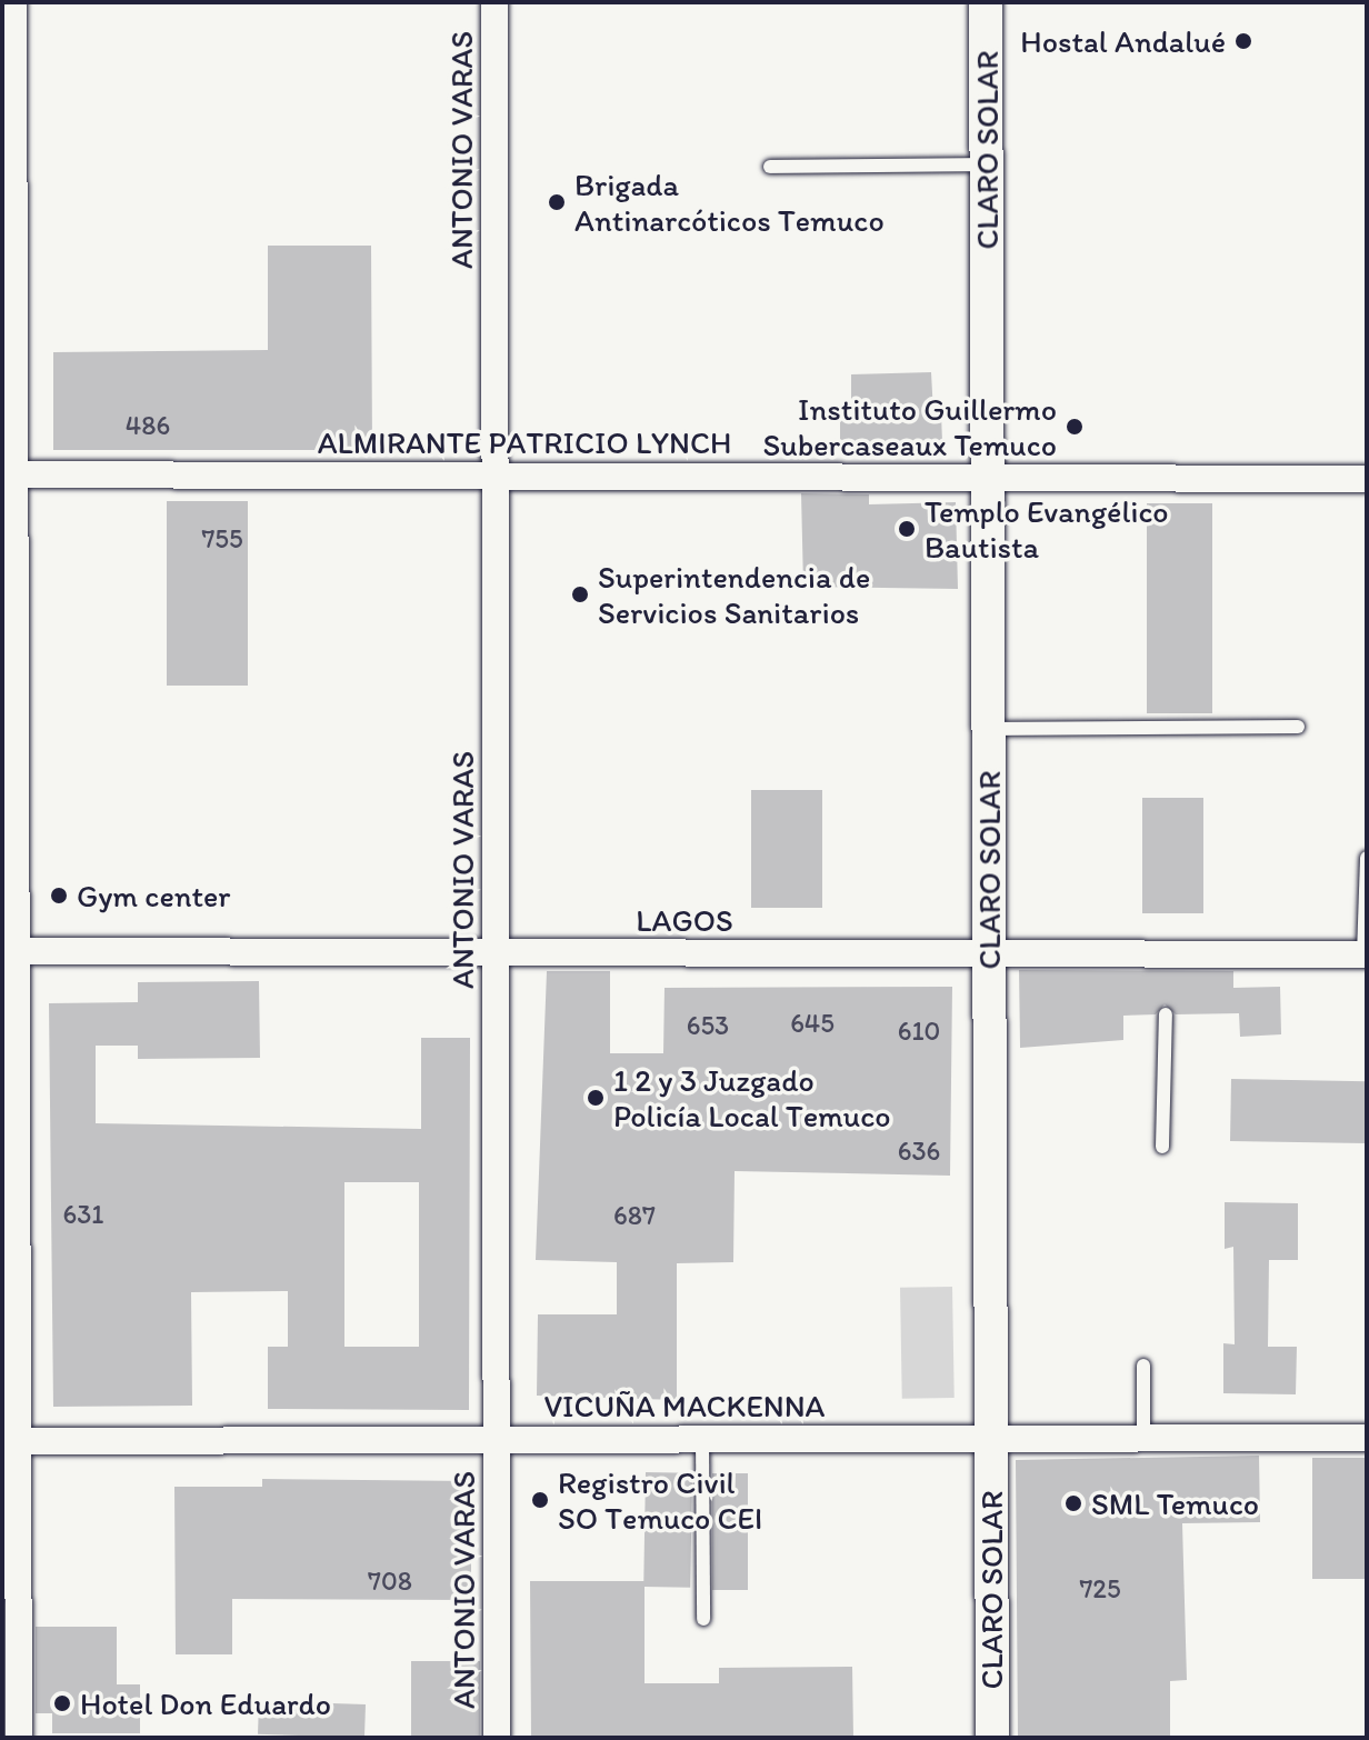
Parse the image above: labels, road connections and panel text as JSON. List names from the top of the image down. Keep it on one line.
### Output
{"streets":{"street":["ANTONIO VARAS","CLARO SOLAR","ALMIRANTE PATRICIO LYNCH","LAGOS","VICUÑA MACKENNA"]},"crossings":[["ANTONIO VARAS","ALMIRANTE PATRICIO LYNCH"],["ANTONIO VARAS","LAGOS"],["ANTONIO VARAS","VICUÑA MACKENNA"],["CLARO SOLAR","ALMIRANTE PATRICIO LYNCH"],["CLARO SOLAR","LAGOS"],["CLARO SOLAR","VICUÑA MACKENNA"]],"places":["Hostal Andalué","Brigada Antinarcóticos Temuco","Instituto Guillermo Subercaseaux Temuco","Templo Evangélico Bautista","Superintendencia de Servicios Sanitarios","Gym center","1 2 y 3 Juzgado Policía Local Temuco","Registro Civil SO Temuco CEI","SML Temuco","Hotel Don Eduardo"],"house_numbers":["486","755","645","653","610","636","631","687","708","725"]}
